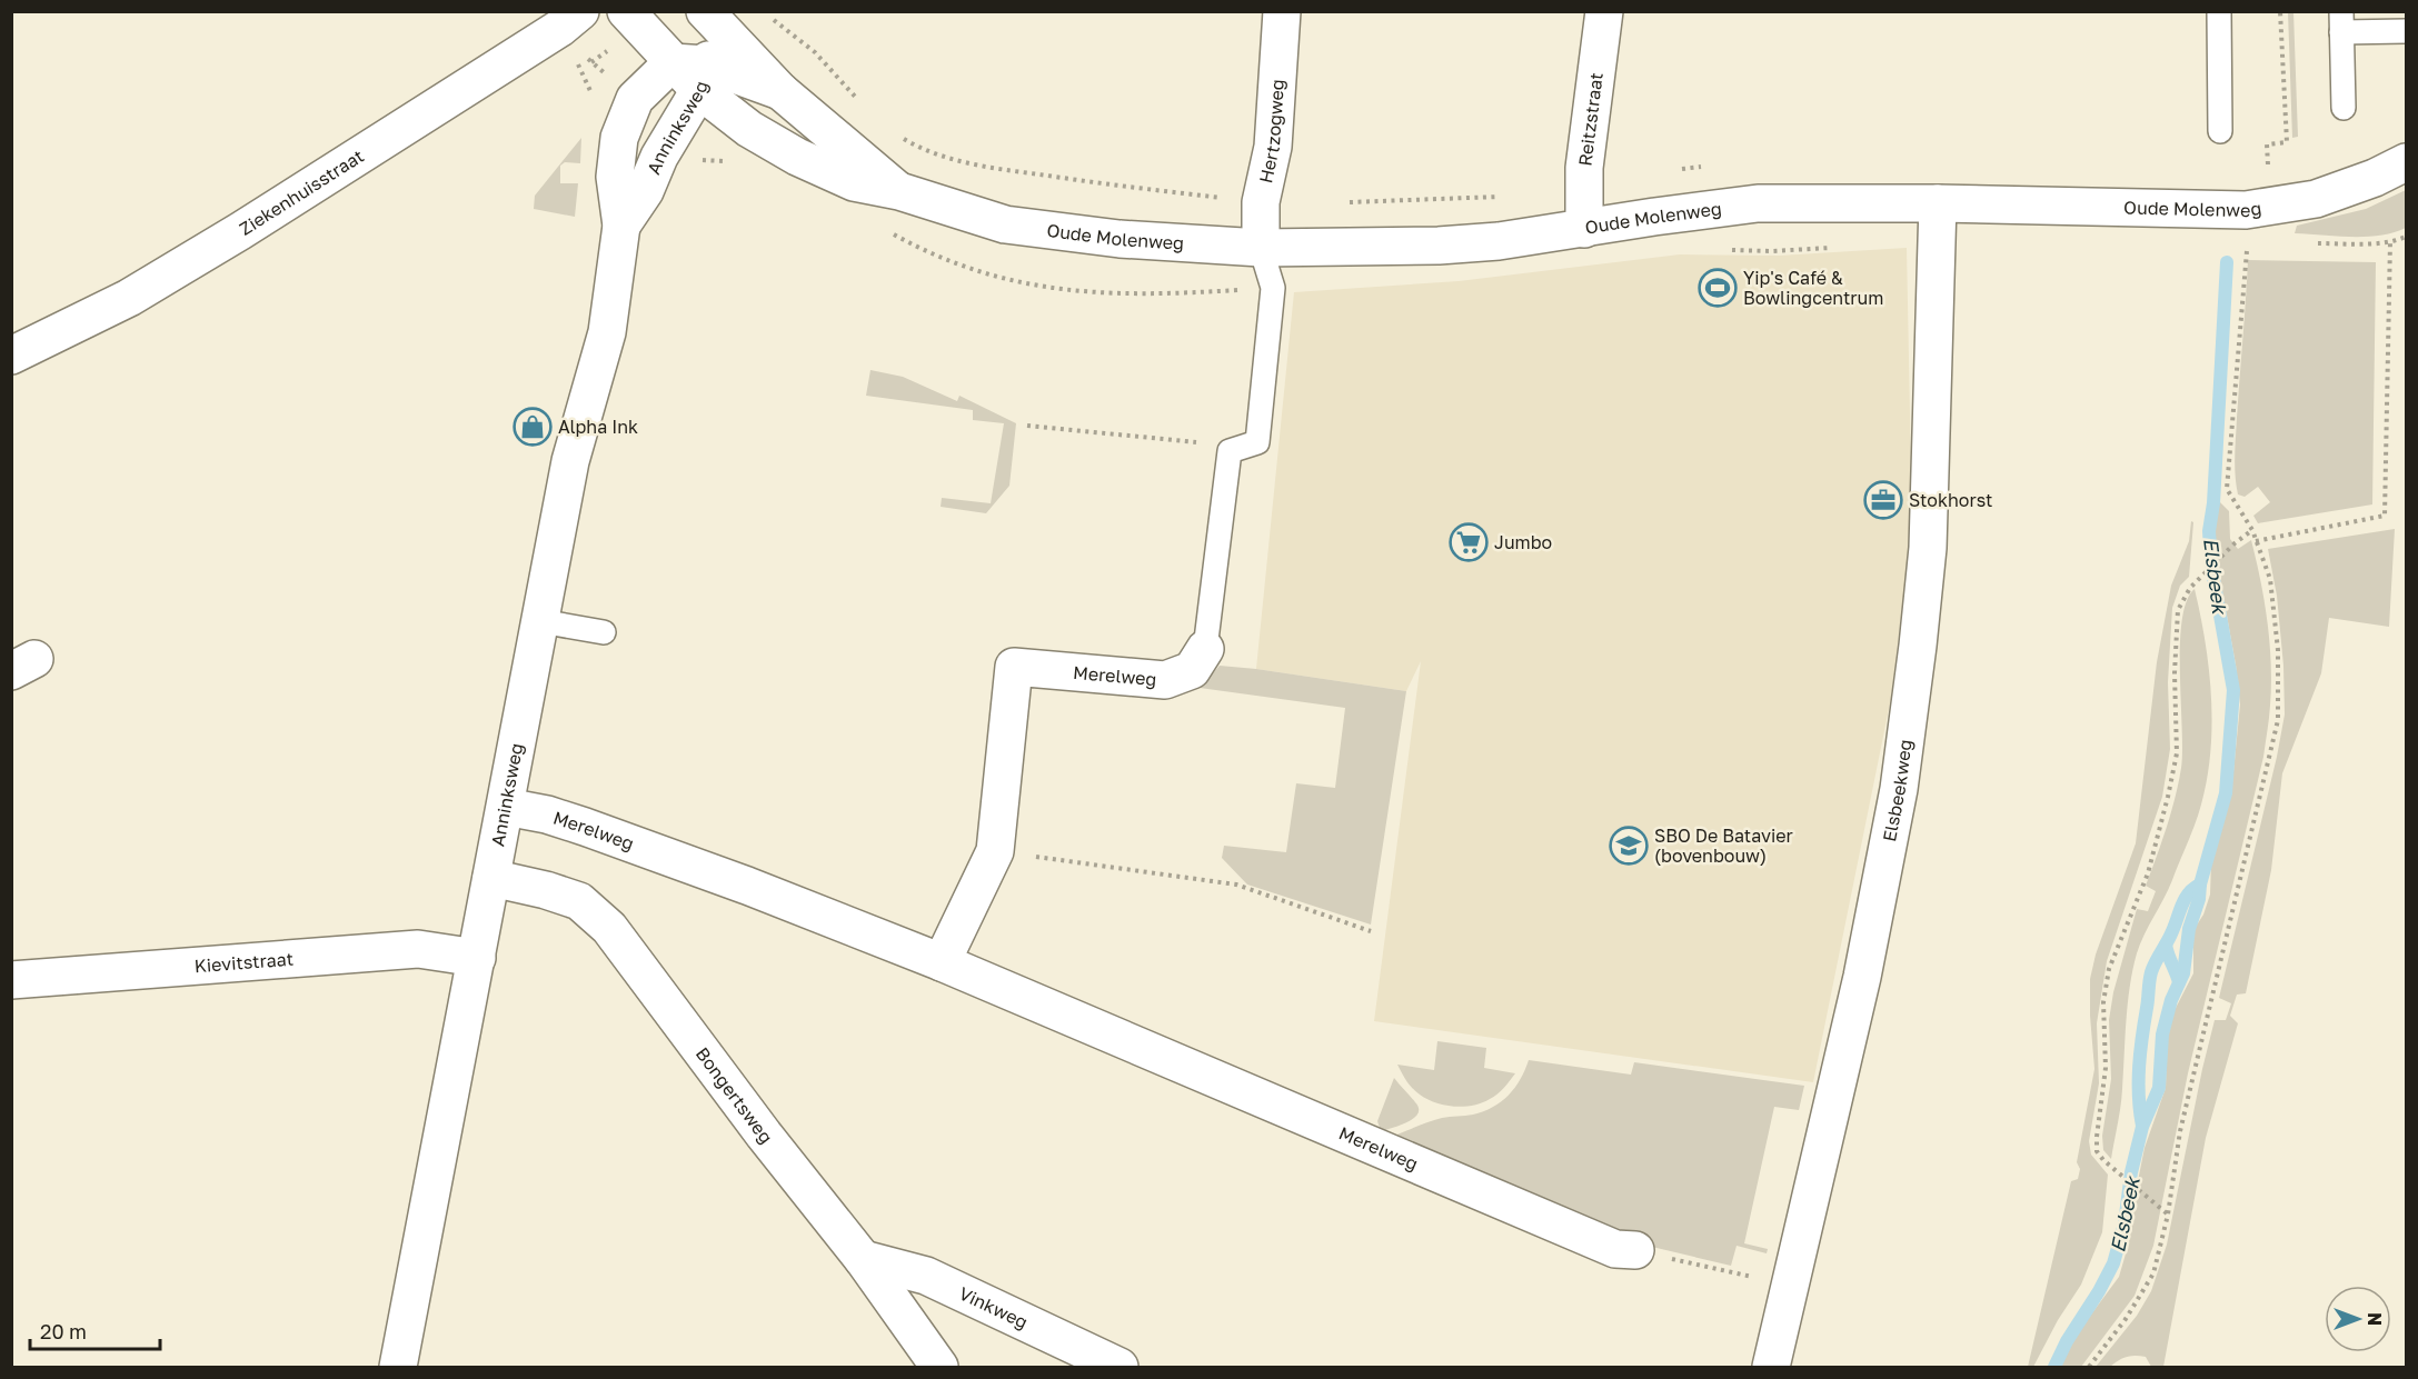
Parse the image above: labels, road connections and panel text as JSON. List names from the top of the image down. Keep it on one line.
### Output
{"streets":{"street":["Reitzstraat","Anninksweg","Hertzogweg","Ziekenhuisstraat","Oude Molenweg","Merelweg","Elsbeekweg","Kievitstraat","Bongertsweg","Vinkweg"]},"crossings":[["Reitzstraat","Oude Molenweg"],["Anninksweg","Oude Molenweg"],["Anninksweg","Merelweg"],["Anninksweg","Kievitstraat"],["Anninksweg","Bongertsweg"],["Hertzogweg","Oude Molenweg"],["Oude Molenweg","Elsbeekweg"],["Bongertsweg","Vinkweg"]],"water":["Elsbeek"],"places":{"sports":["Yip's Café & Bowlingcentrum"],"shop":["Alpha Ink"],"office":["Stokhorst"],"supermarket":["Jumbo"],"school or university":["SBO De Batavier (bovenbouw)"]},"scale_bar":"20 m","north":"right"}
